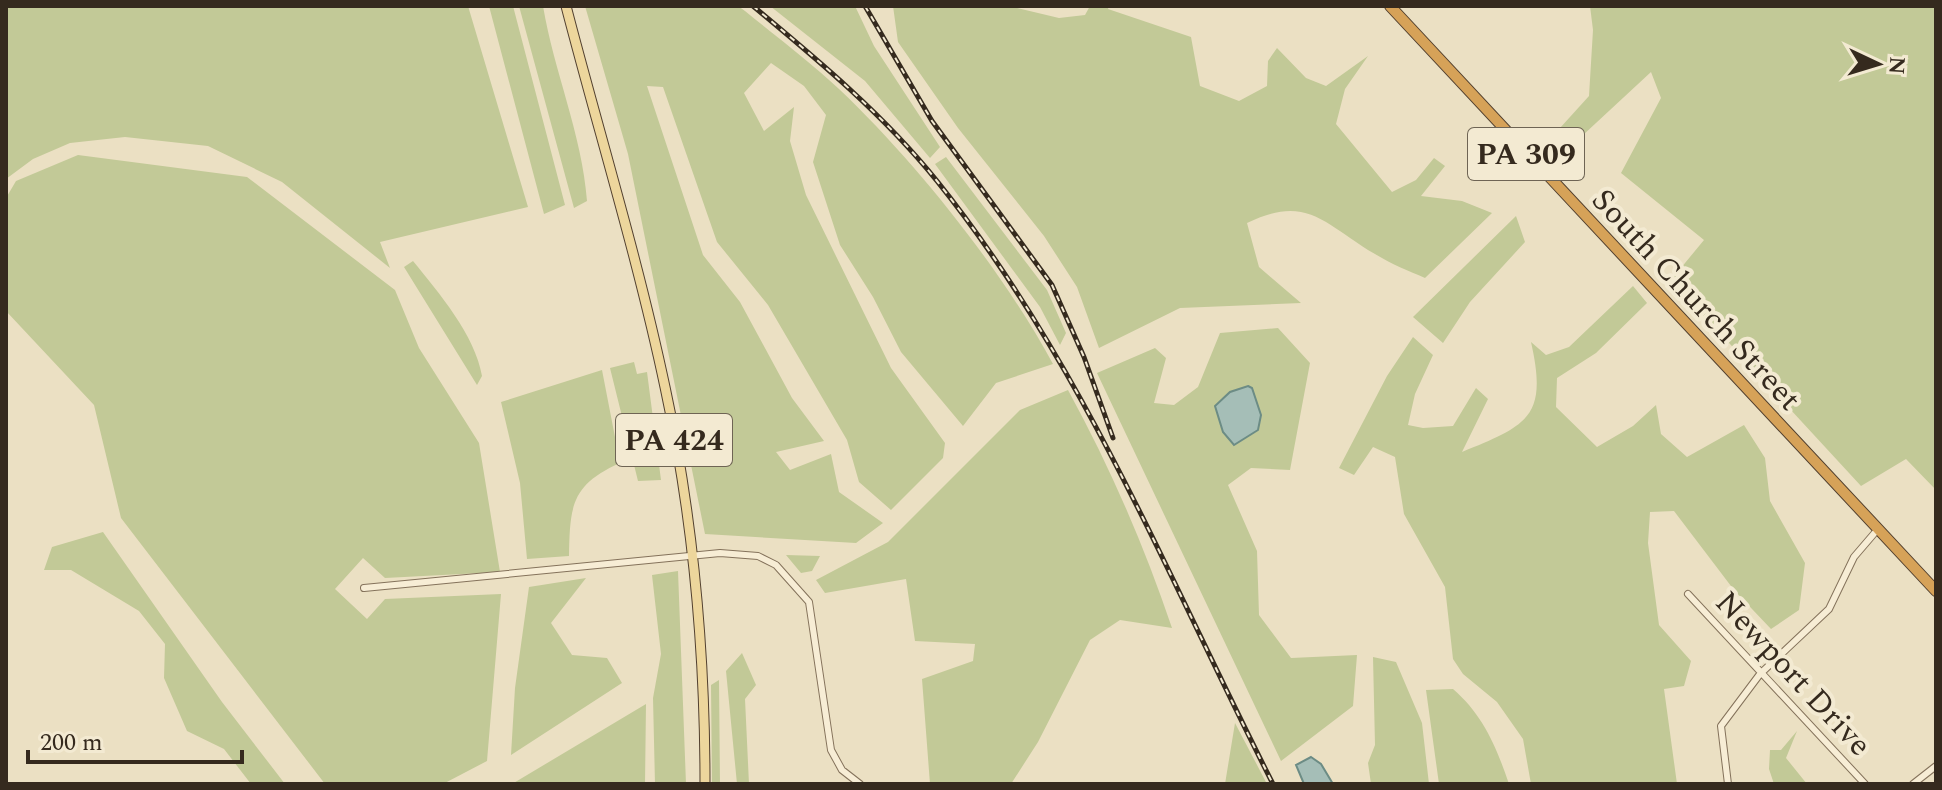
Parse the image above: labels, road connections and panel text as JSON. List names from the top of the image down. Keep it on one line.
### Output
{"streets":{"highway":["PA 309","South Church Street"],"main road":["PA 424"],"street":["Newport Drive"]},"scale_bar":"200 m","north":"right"}
